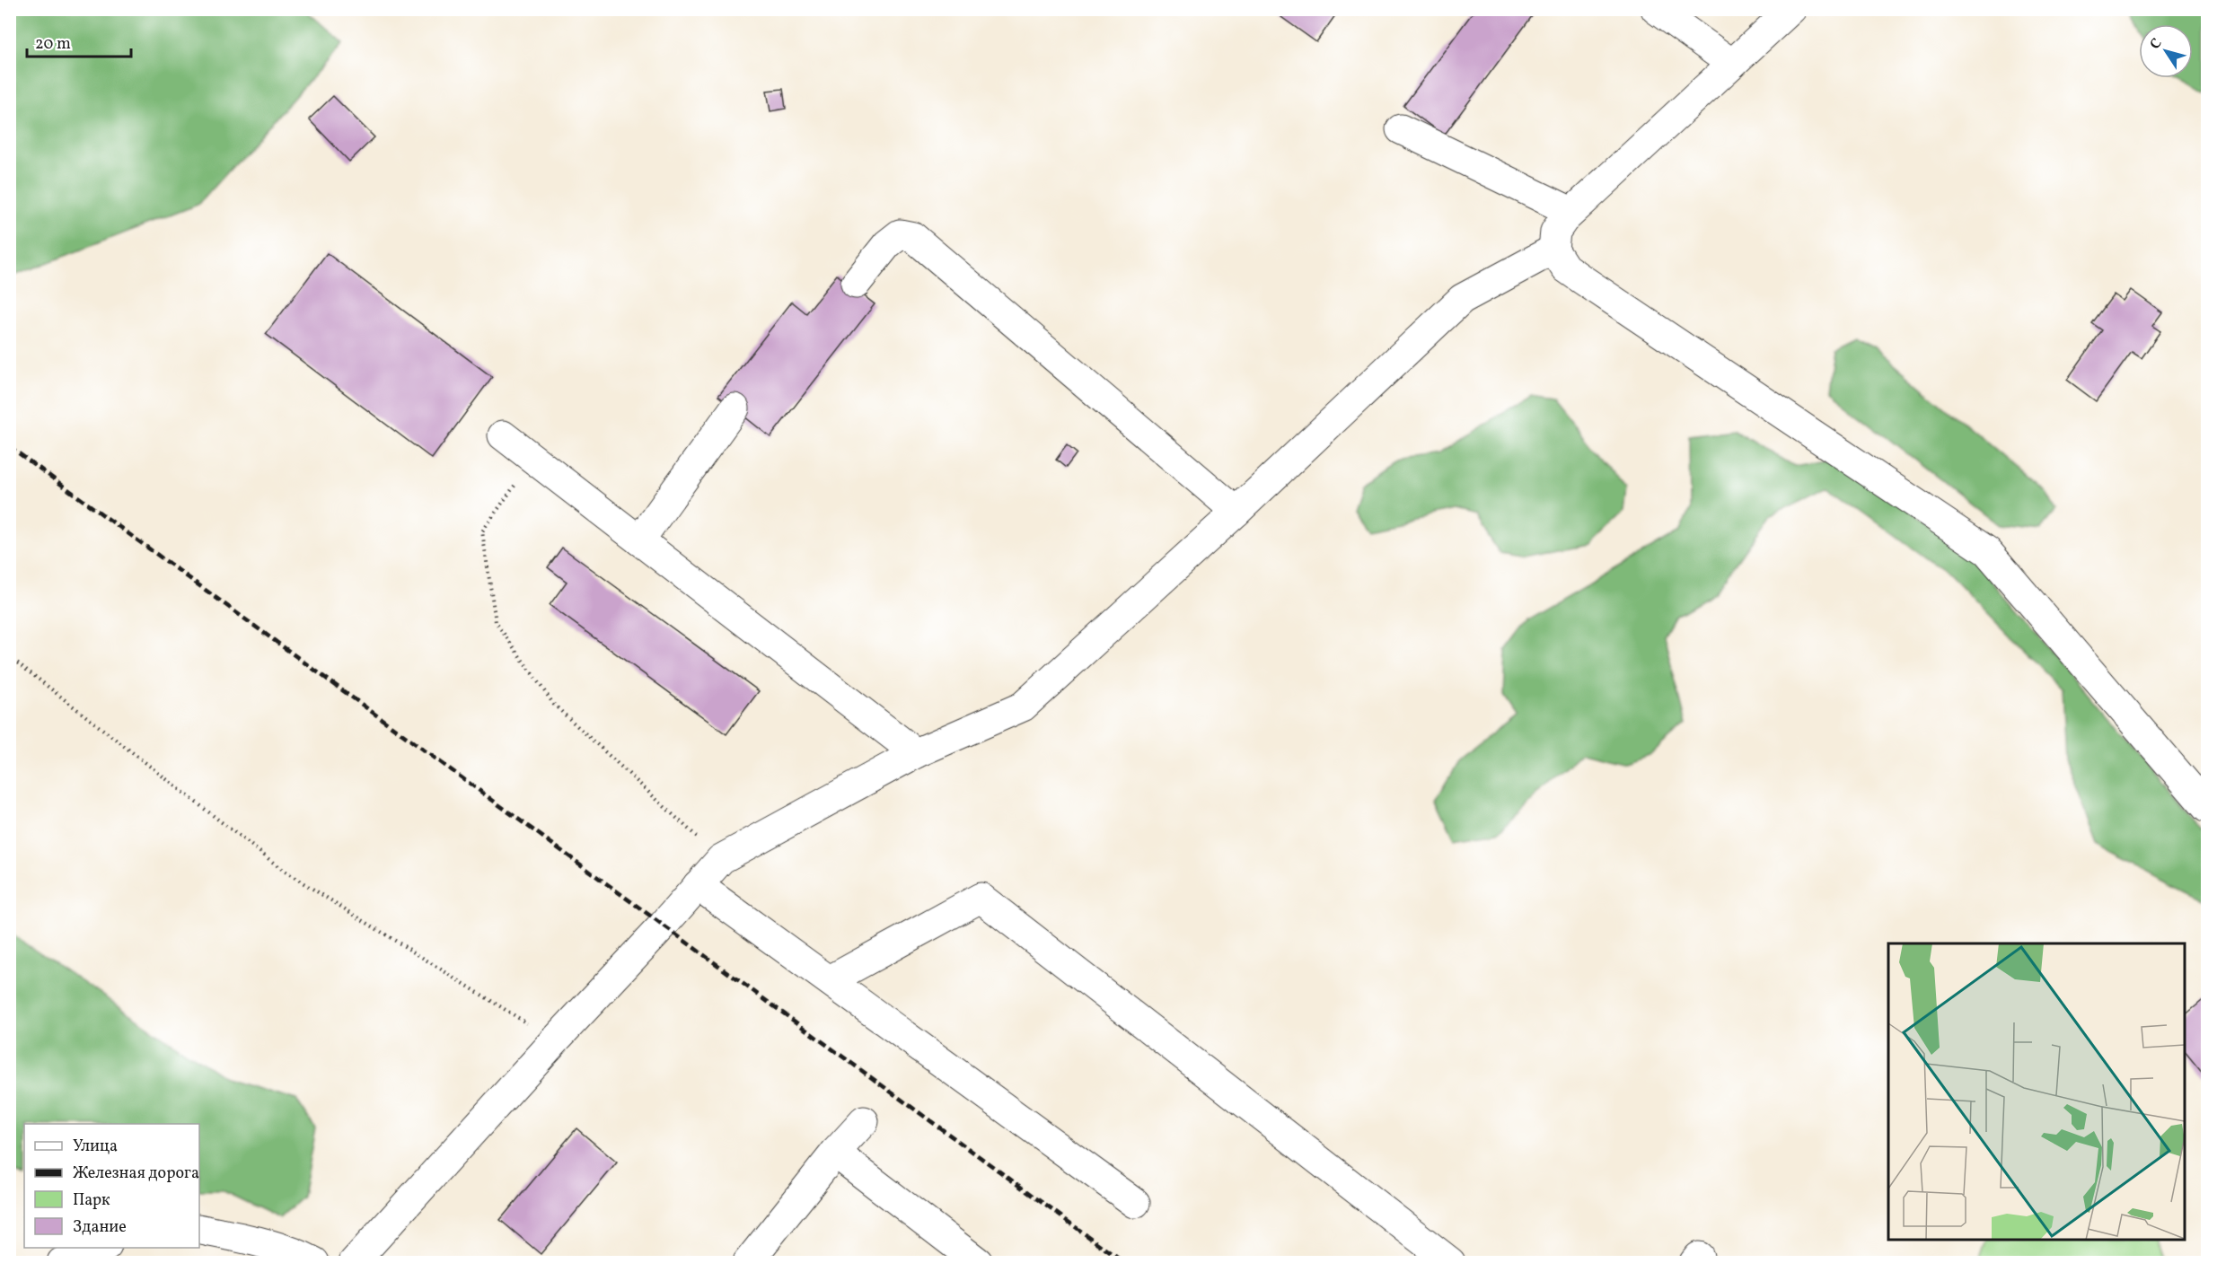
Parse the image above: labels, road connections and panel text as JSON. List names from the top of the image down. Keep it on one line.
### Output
{"legend":["Улица","Железная дорога","Парк","Здание"],"scale_bar":"20 m","north":"top left"}
